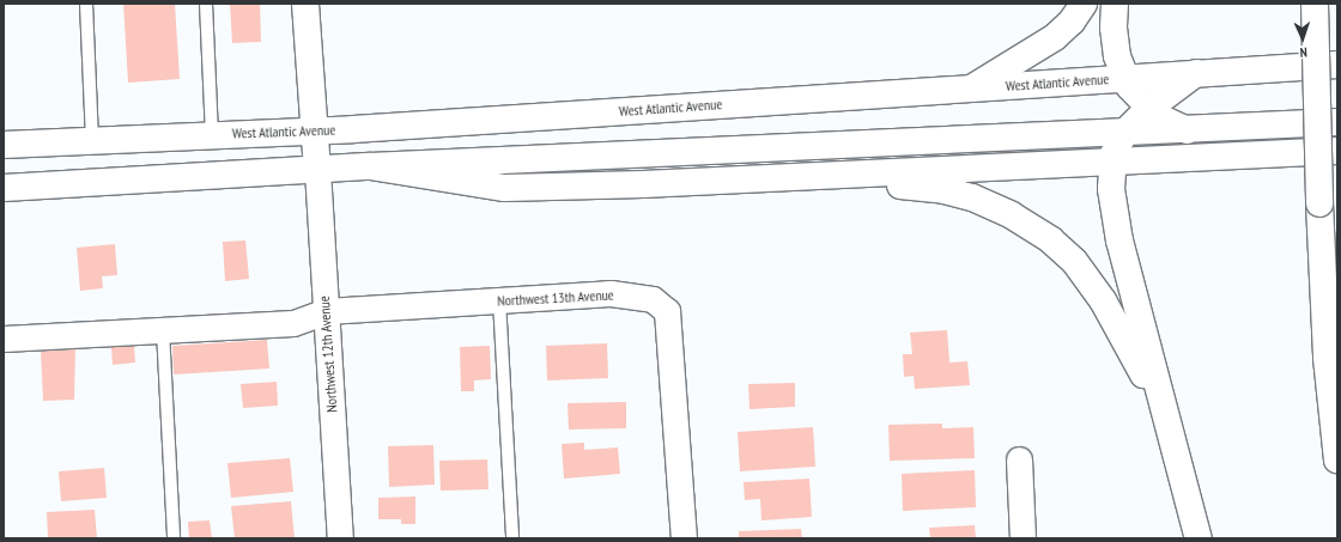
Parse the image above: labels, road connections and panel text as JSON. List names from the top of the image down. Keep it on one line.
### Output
{"streets":{"main road":["West Atlantic Avenue"],"street":["Northwest 13th Avenue","Northwest 12th Avenue"]},"crossings":[["Northwest 13th Avenue","Northwest 12th Avenue"]],"north":"bottom"}
